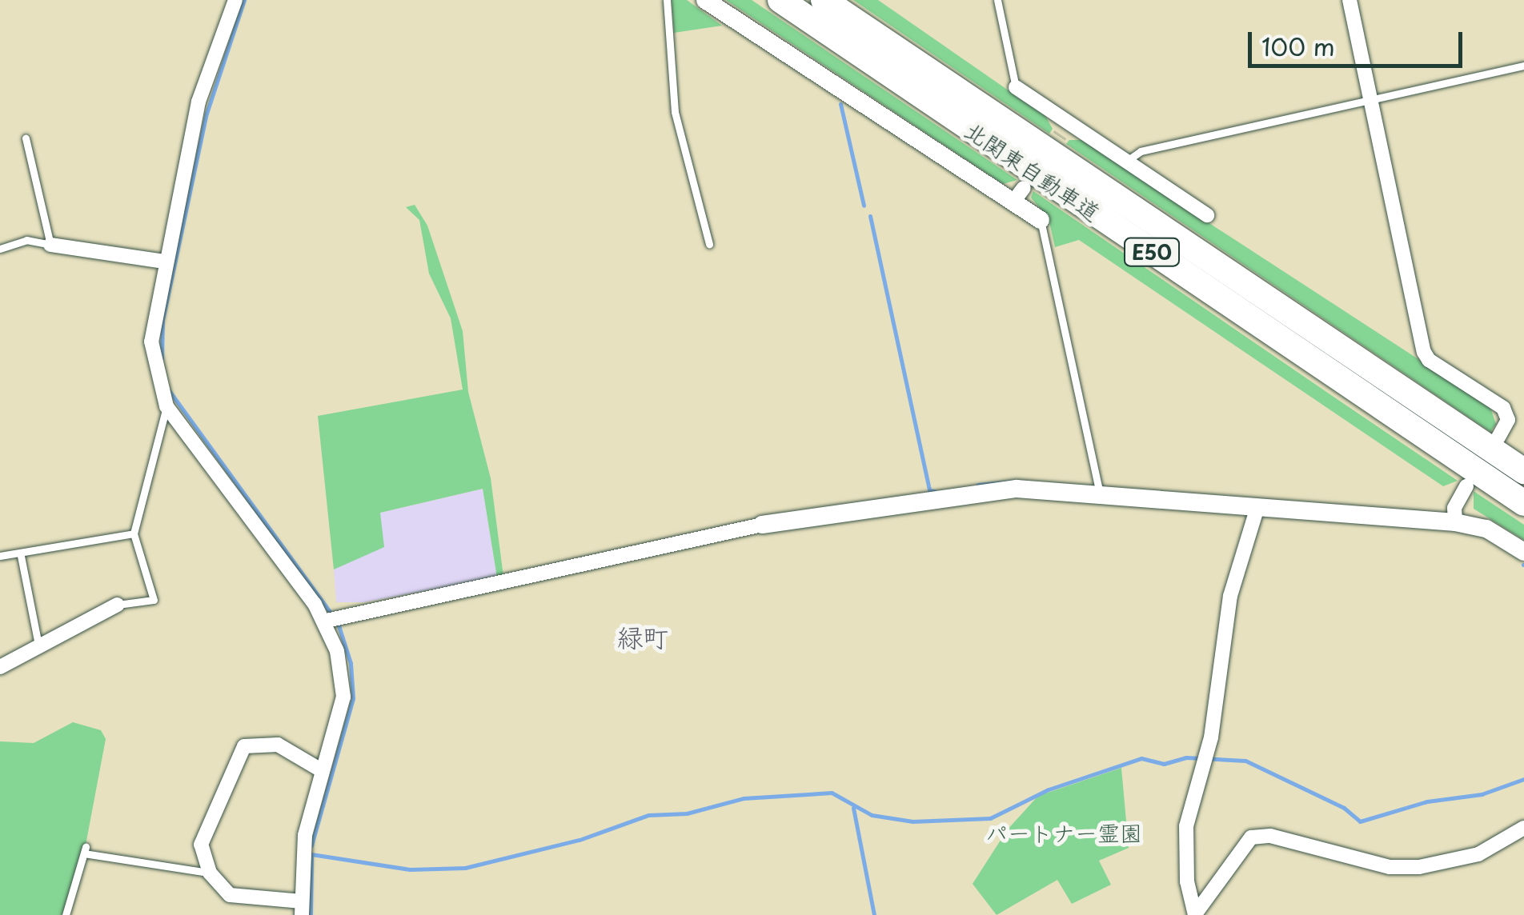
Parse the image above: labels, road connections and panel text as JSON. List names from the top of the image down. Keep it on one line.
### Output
{"streets":{"highway":["北関東自動車道","E50"]},"districts":["緑町"],"parks":["パートナー霊園"],"scale_bar":"100 m"}
